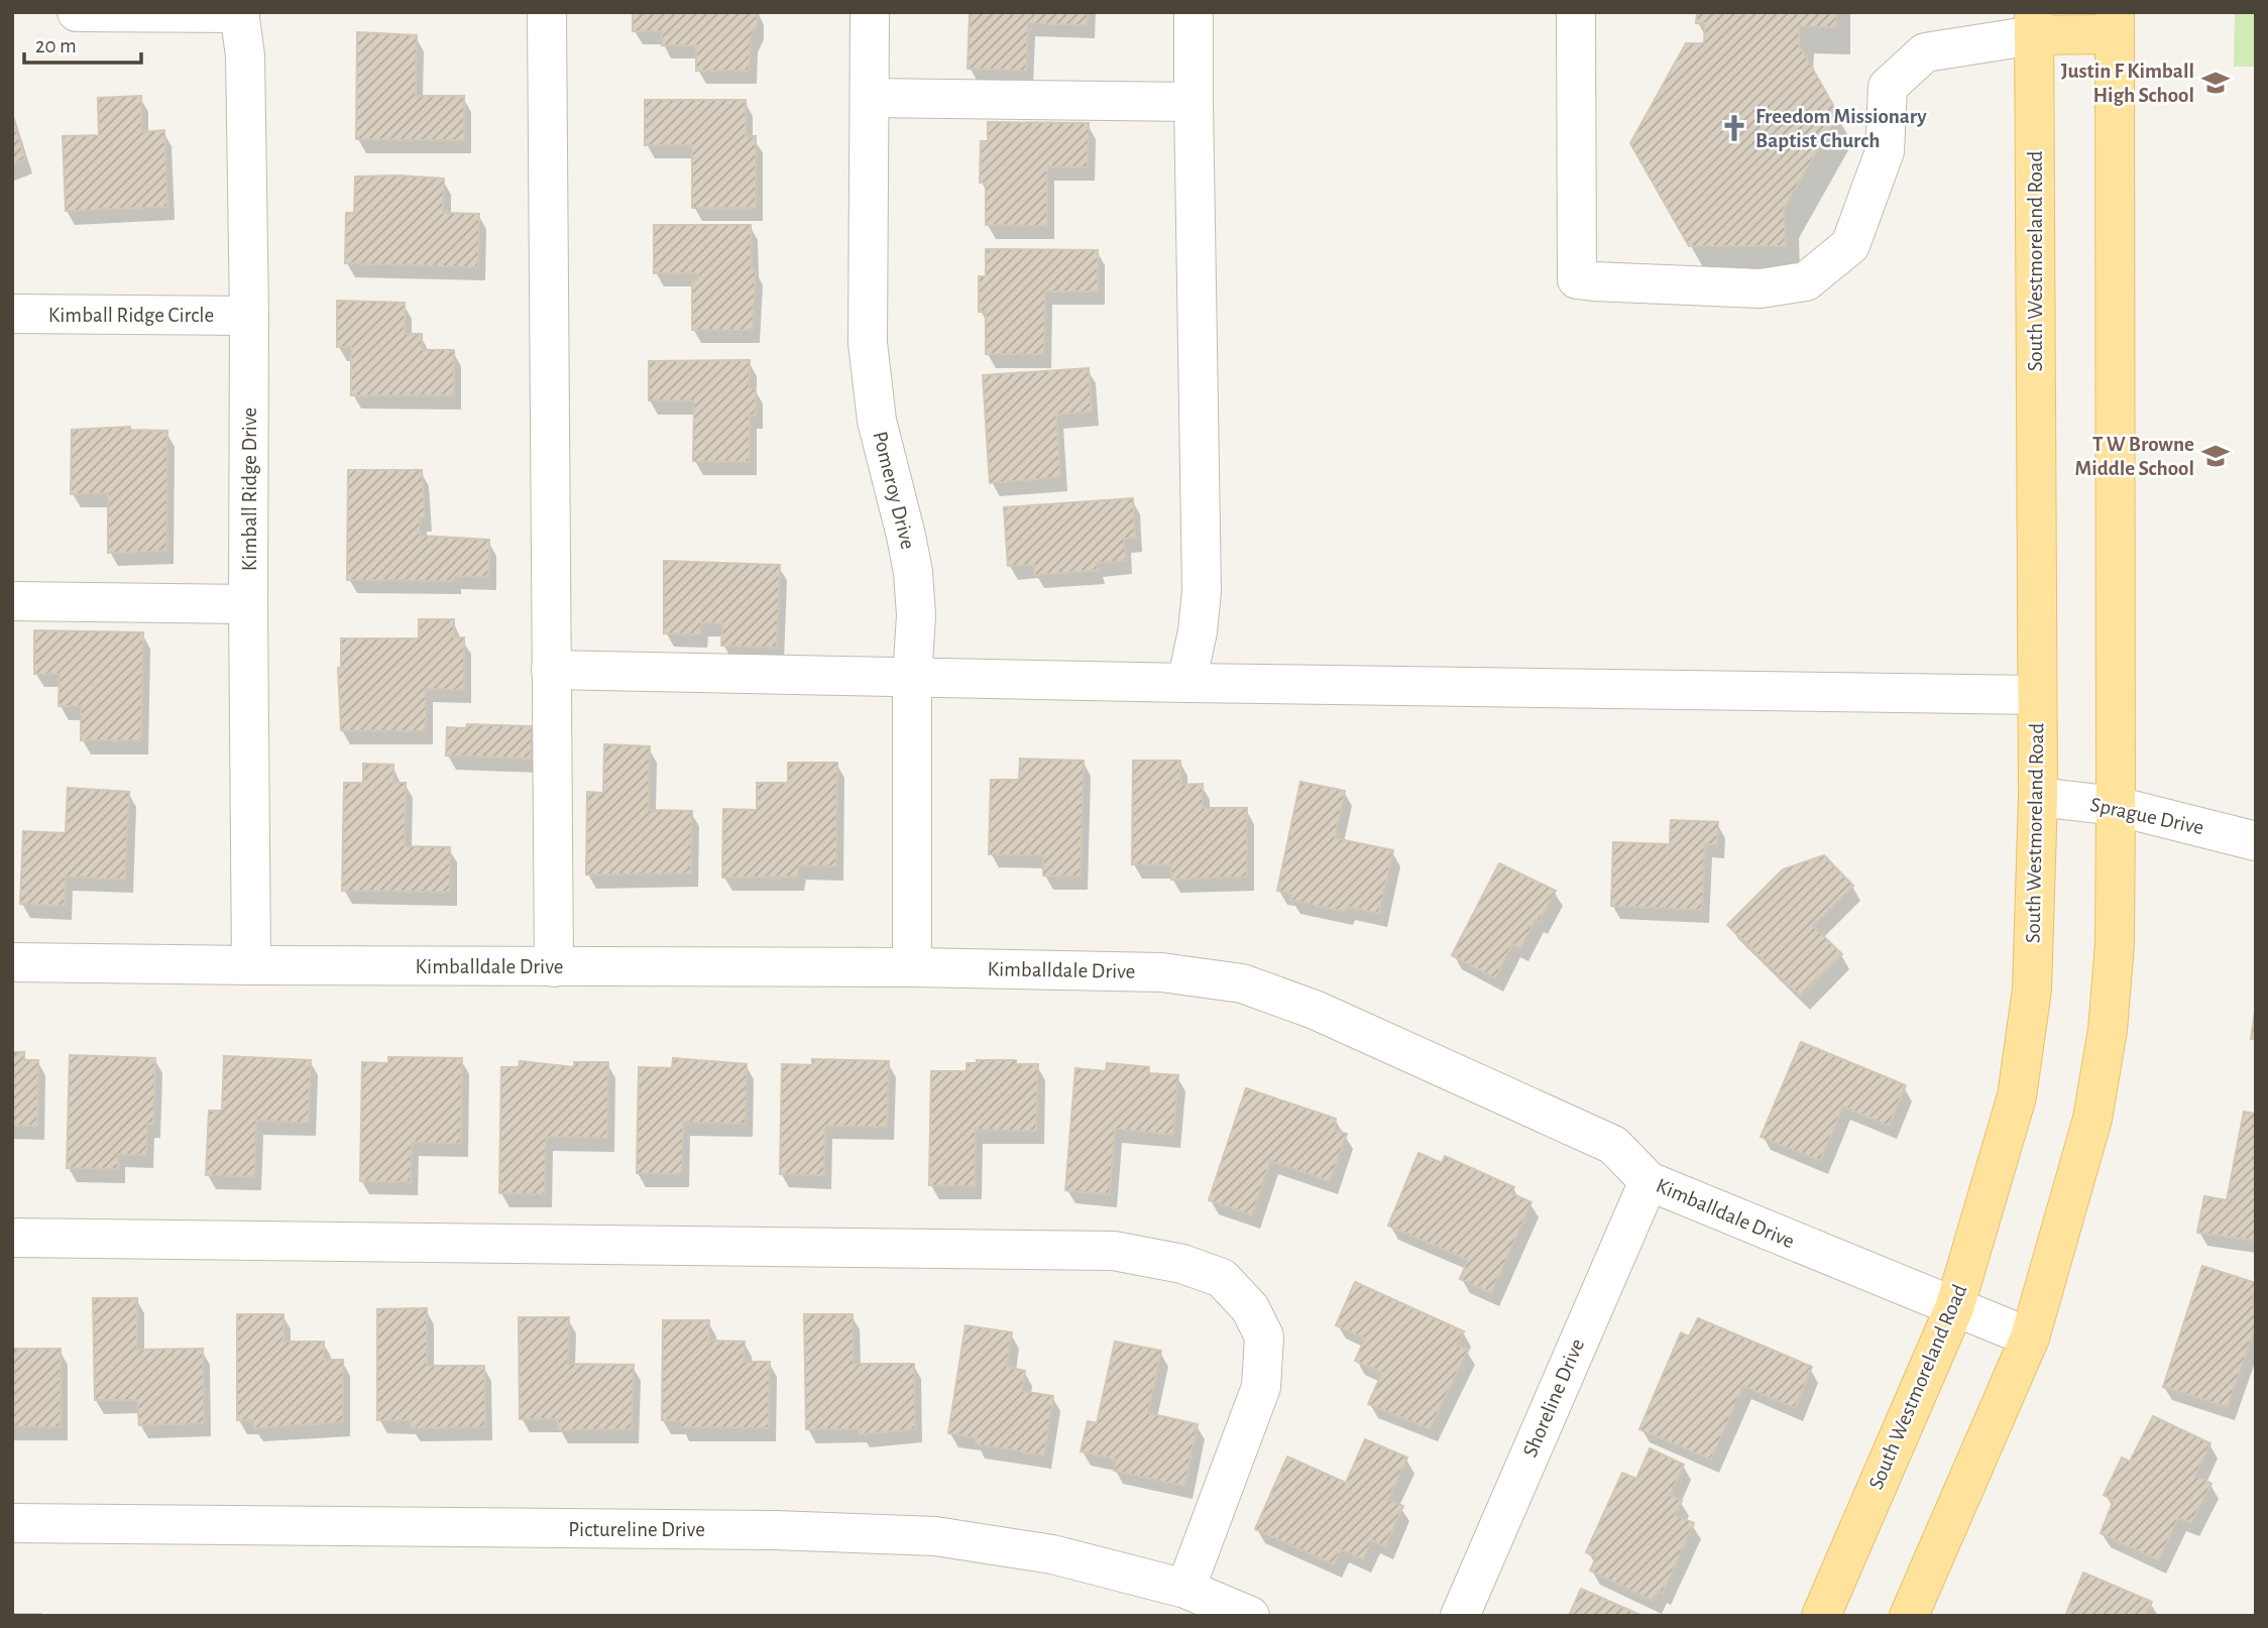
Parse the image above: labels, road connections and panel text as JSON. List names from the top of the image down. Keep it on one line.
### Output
{"streets":{"main road":["South Westmoreland Road"],"street":["Kimball Ridge Circle","Kimball Ridge Drive","Pomeroy Drive","Sprague Drive","Kimballdale Drive","Shoreline Drive","Pictureline Drive"]},"crossings":[["South Westmoreland Road","Sprague Drive"],["South Westmoreland Road","Kimballdale Drive"],["Kimball Ridge Circle","Kimball Ridge Drive"],["Kimball Ridge Drive","Kimballdale Drive"],["Pomeroy Drive","Kimballdale Drive"],["Kimballdale Drive","Shoreline Drive"]],"places":{"school or university":["Justin F Kimball High School","T W Browne Middle School"],"church":["Freedom Missionary Baptist Church"]},"scale_bar":"20 m"}
